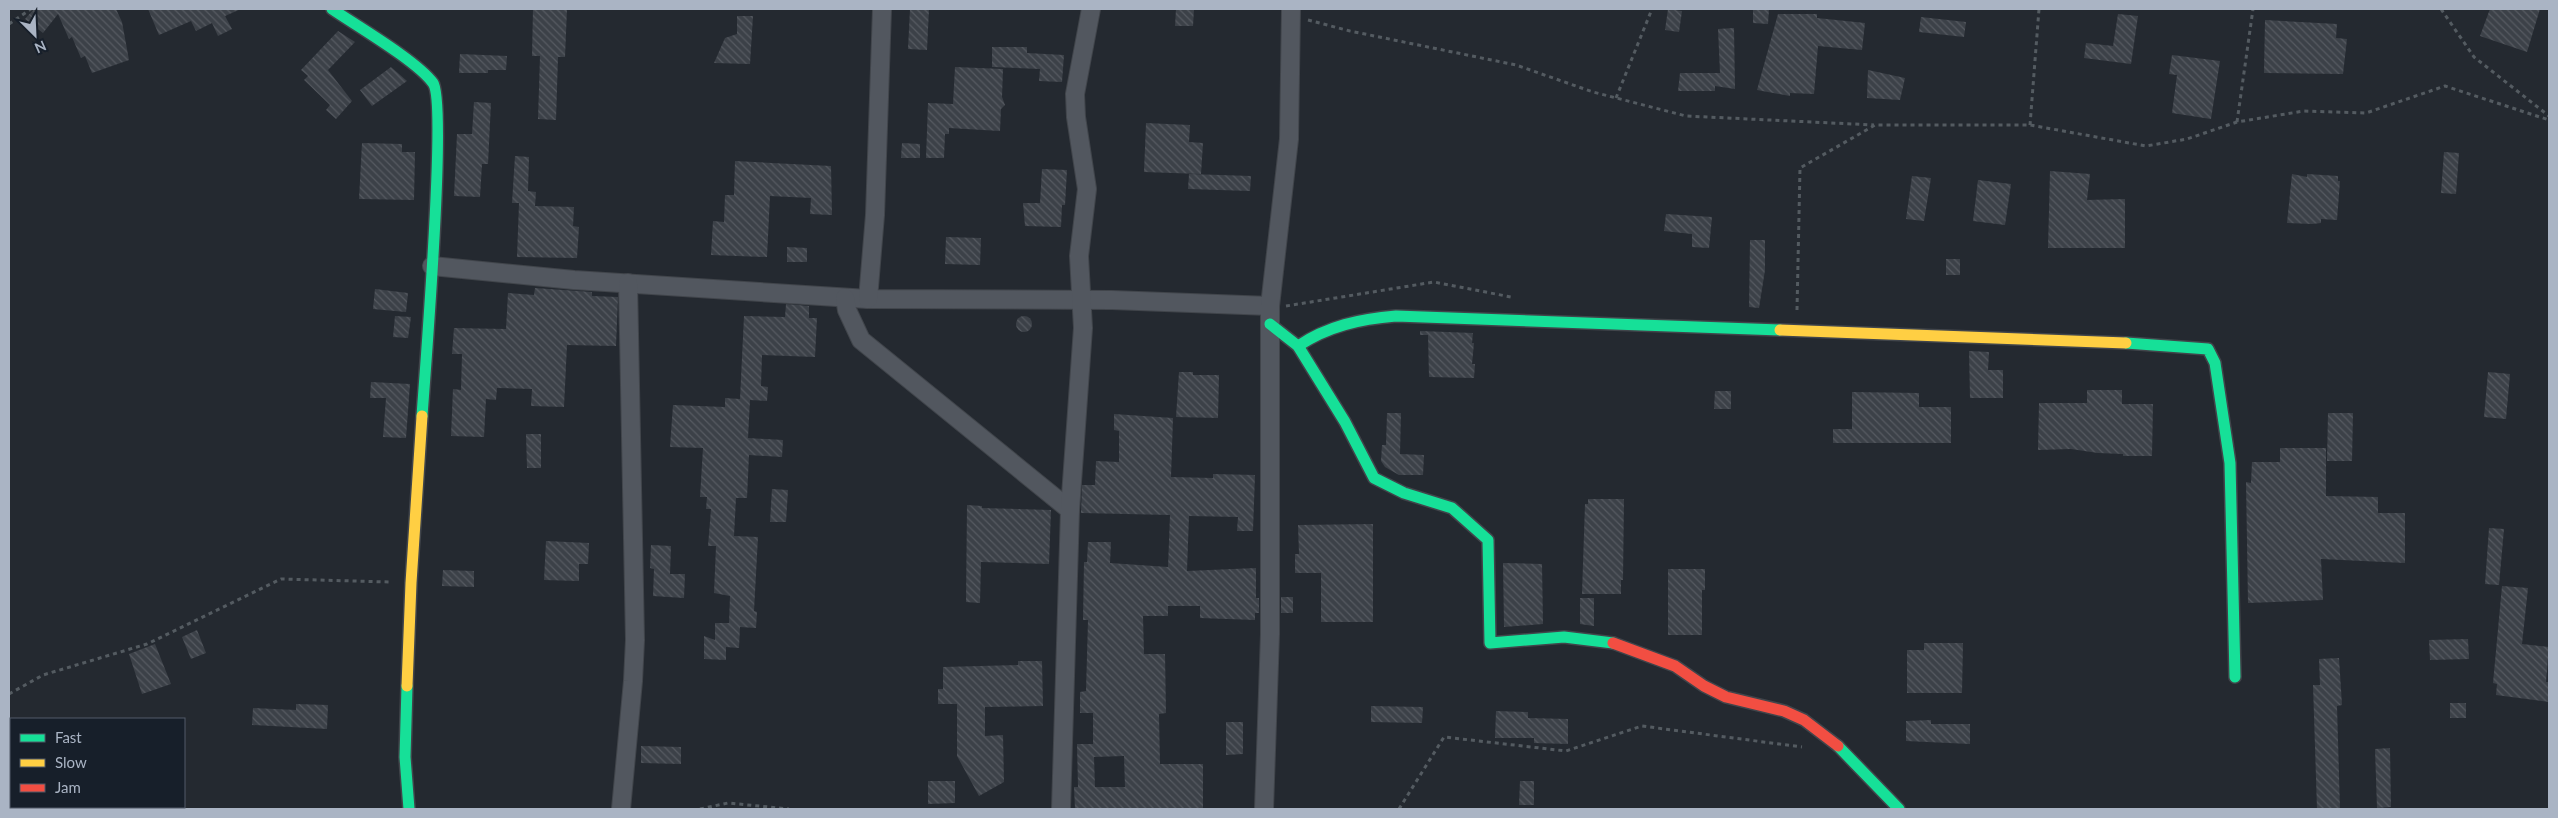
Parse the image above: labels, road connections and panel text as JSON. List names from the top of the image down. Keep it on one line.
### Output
{"legend":["Fast","Slow","Jam"],"north":"bottom right"}
